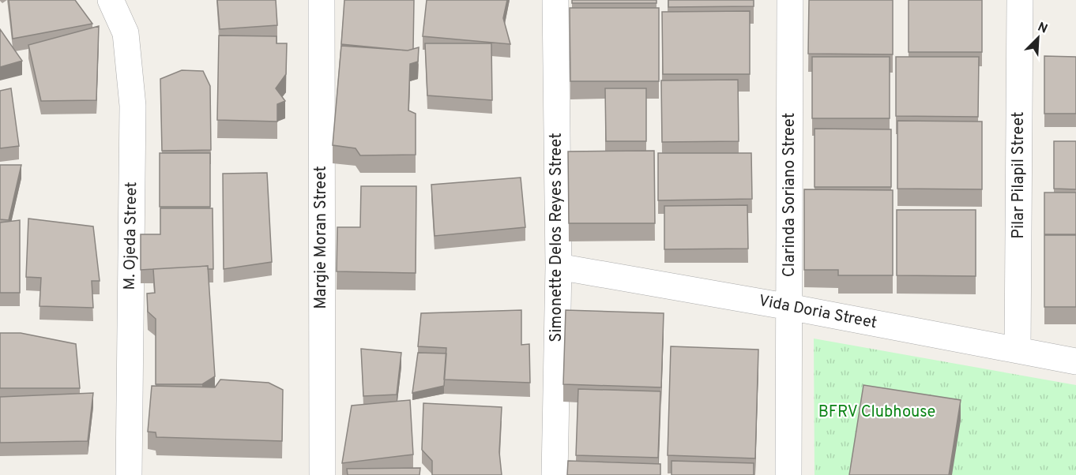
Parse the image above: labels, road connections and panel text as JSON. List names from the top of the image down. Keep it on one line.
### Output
{"streets":{"street":["Pilar Pilapil Street","Clarinda Soriano Street","M. Ojeda Street","Margie Moran Street","Simonette Delos Reyes Street","Vida Doria Street"]},"crossings":[["Pilar Pilapil Street","Vida Doria Street"],["Clarinda Soriano Street","Vida Doria Street"],["Simonette Delos Reyes Street","Vida Doria Street"]],"parks":["BFRV Clubhouse"],"north":"top right"}
